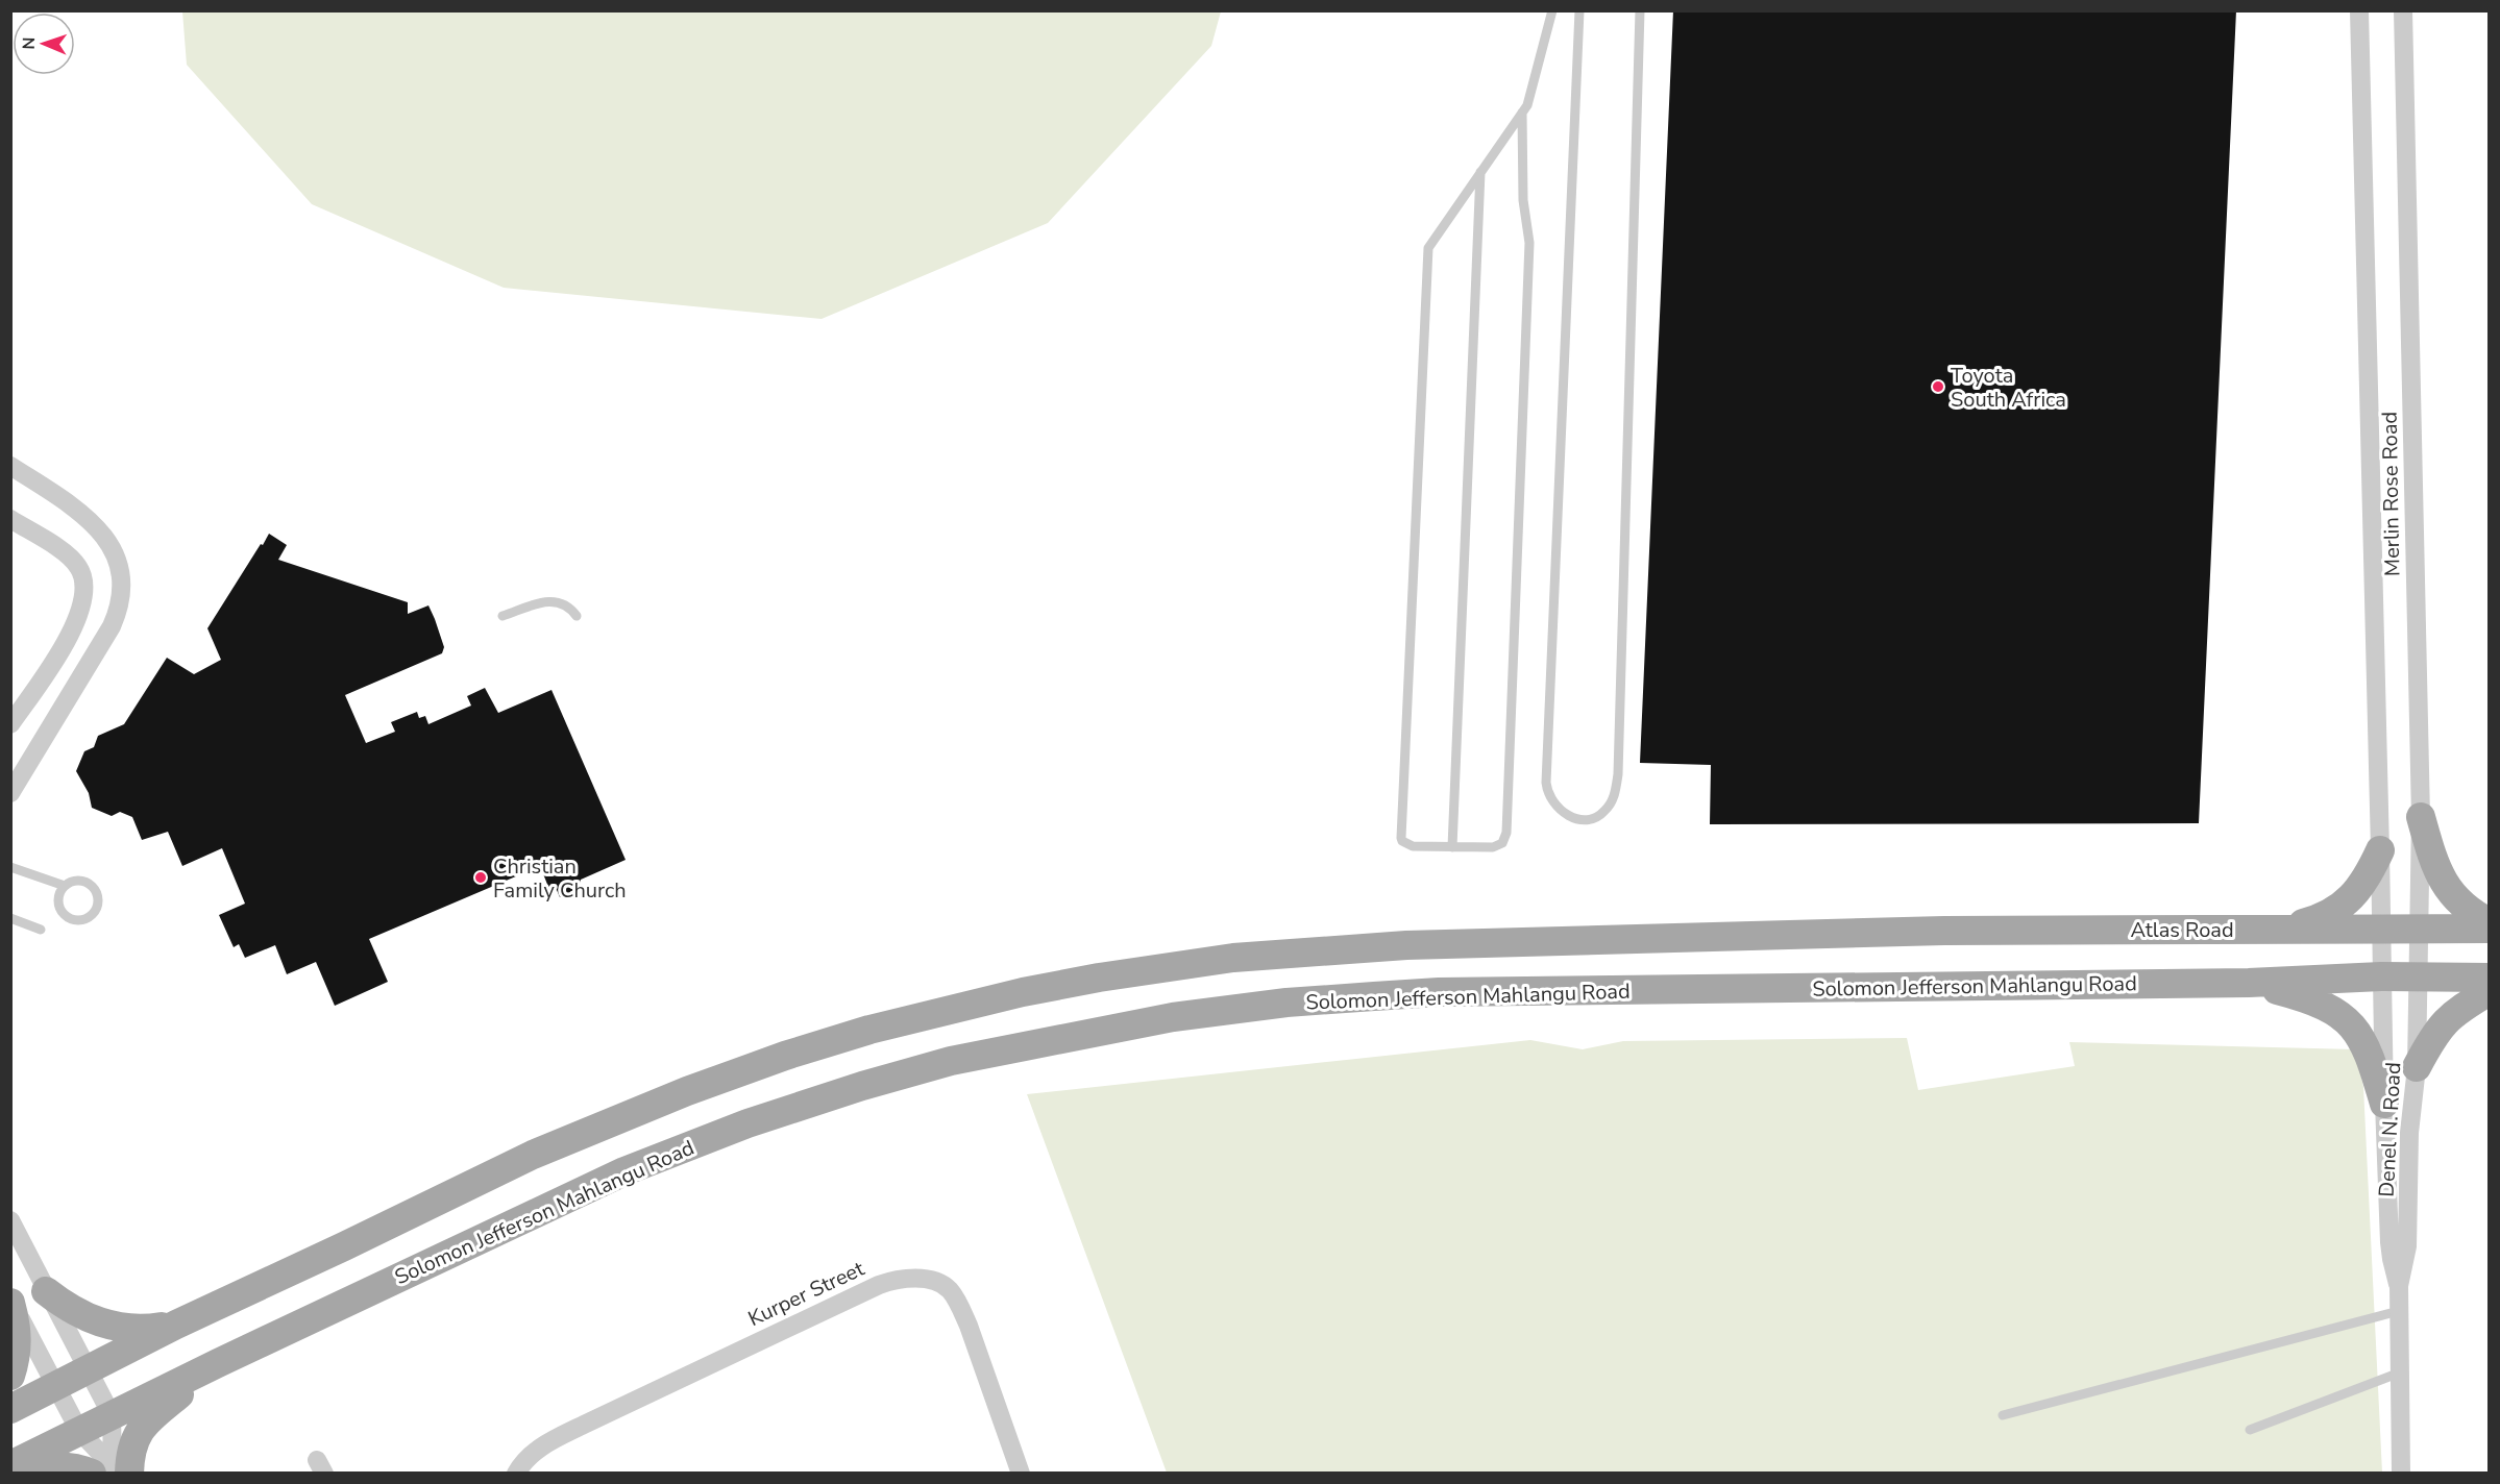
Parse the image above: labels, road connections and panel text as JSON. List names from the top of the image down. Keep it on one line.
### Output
{"streets":{"main road":["Atlas Road","Solomon Jefferson Mahlangu Road"],"street":["Merlin Rose Road","Denel N. Road","Kurper Street"]},"crossings":[["Merlin Rose Road","Atlas Road"],["Merlin Rose Road","Solomon Jefferson Mahlangu Road"],["Merlin Rose Road","Denel N. Road"],["Solomon Jefferson Mahlangu Road","Denel N. Road"]],"places":["Toyota South Africa","Christian Family Church"],"north":"left"}
